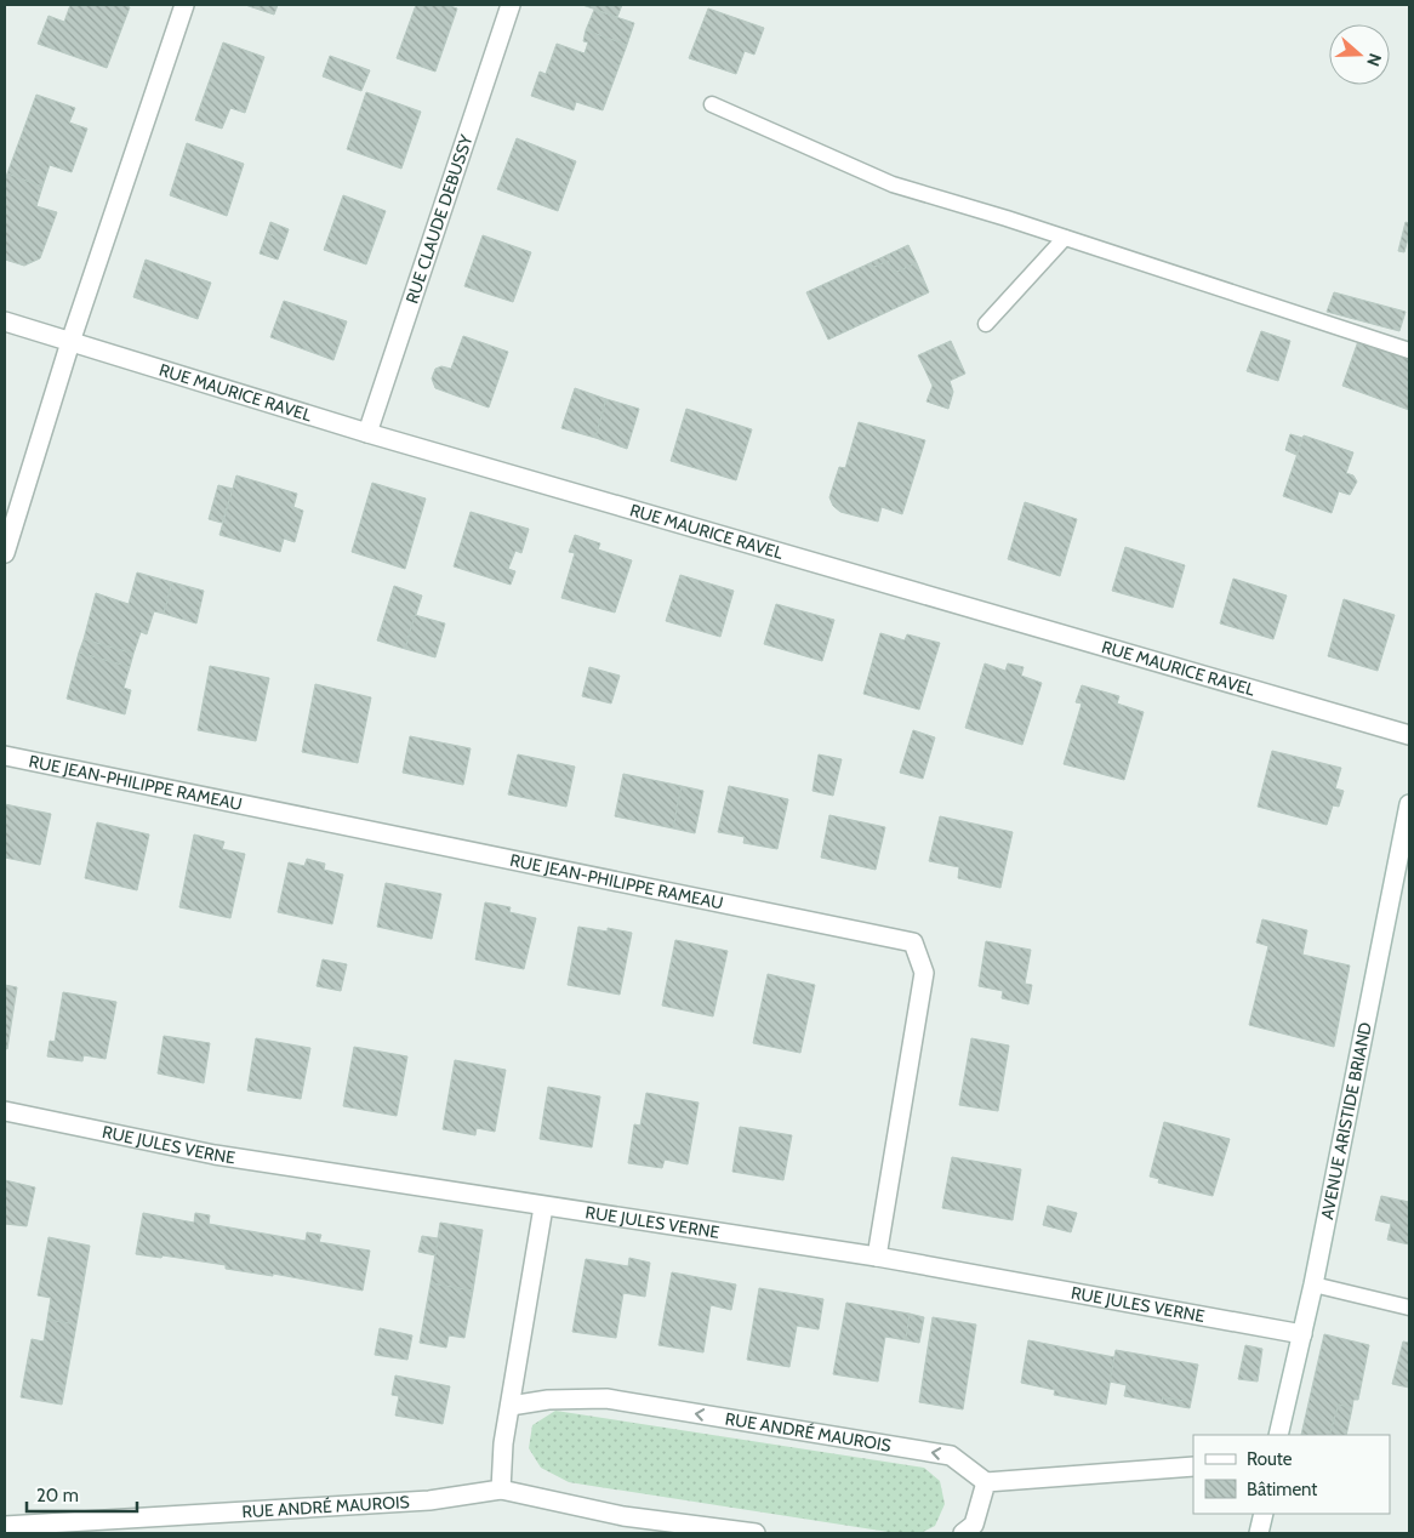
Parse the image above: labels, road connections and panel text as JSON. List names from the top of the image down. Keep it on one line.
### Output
{"streets":{"street":["RUE CLAUDE DEBUSSY","RUE MAURICE RAVEL","RUE JEAN-PHILIPPE RAMEAU","AVENUE ARISTIDE BRIAND","RUE JULES VERNE","RUE ANDRÉ MAUROIS"]},"crossings":[["RUE CLAUDE DEBUSSY","RUE MAURICE RAVEL"],["RUE JEAN-PHILIPPE RAMEAU","RUE JULES VERNE"],["AVENUE ARISTIDE BRIAND","RUE JULES VERNE"]],"legend":["Route","Bâtiment"],"scale_bar":"20 m","north":"right"}
